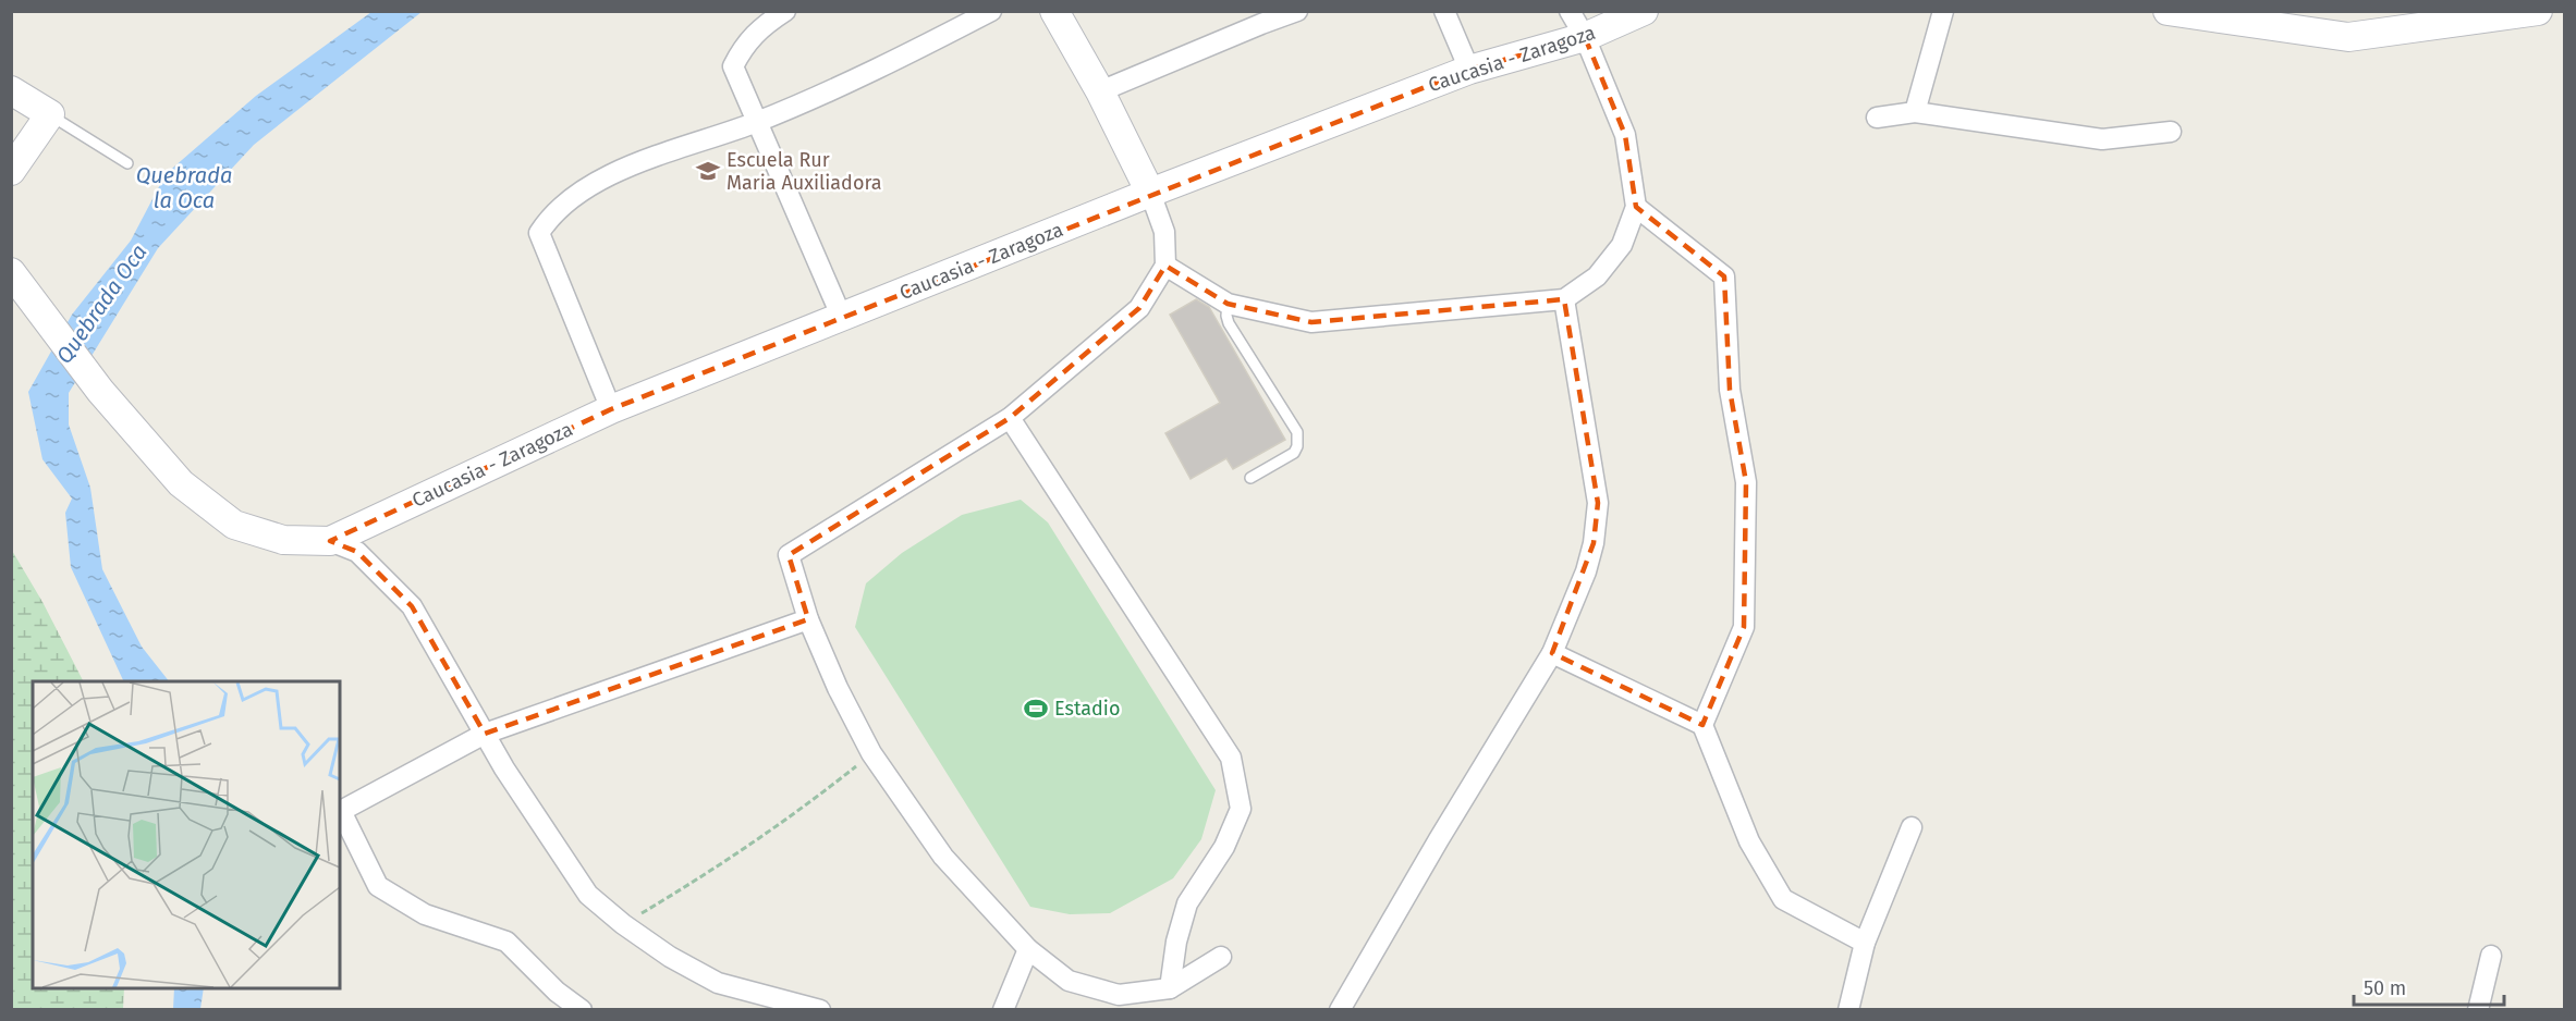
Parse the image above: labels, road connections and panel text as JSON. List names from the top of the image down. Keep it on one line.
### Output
{"streets":{"main road":["Caucasia - Zaragoza"]},"water":["Quebrada la Oca","Quebrada Oca"],"places":{"school or university":["Escuela Rur Maria Auxiliadora"],"sports":["Estadio"]},"scale_bar":"50 m"}
